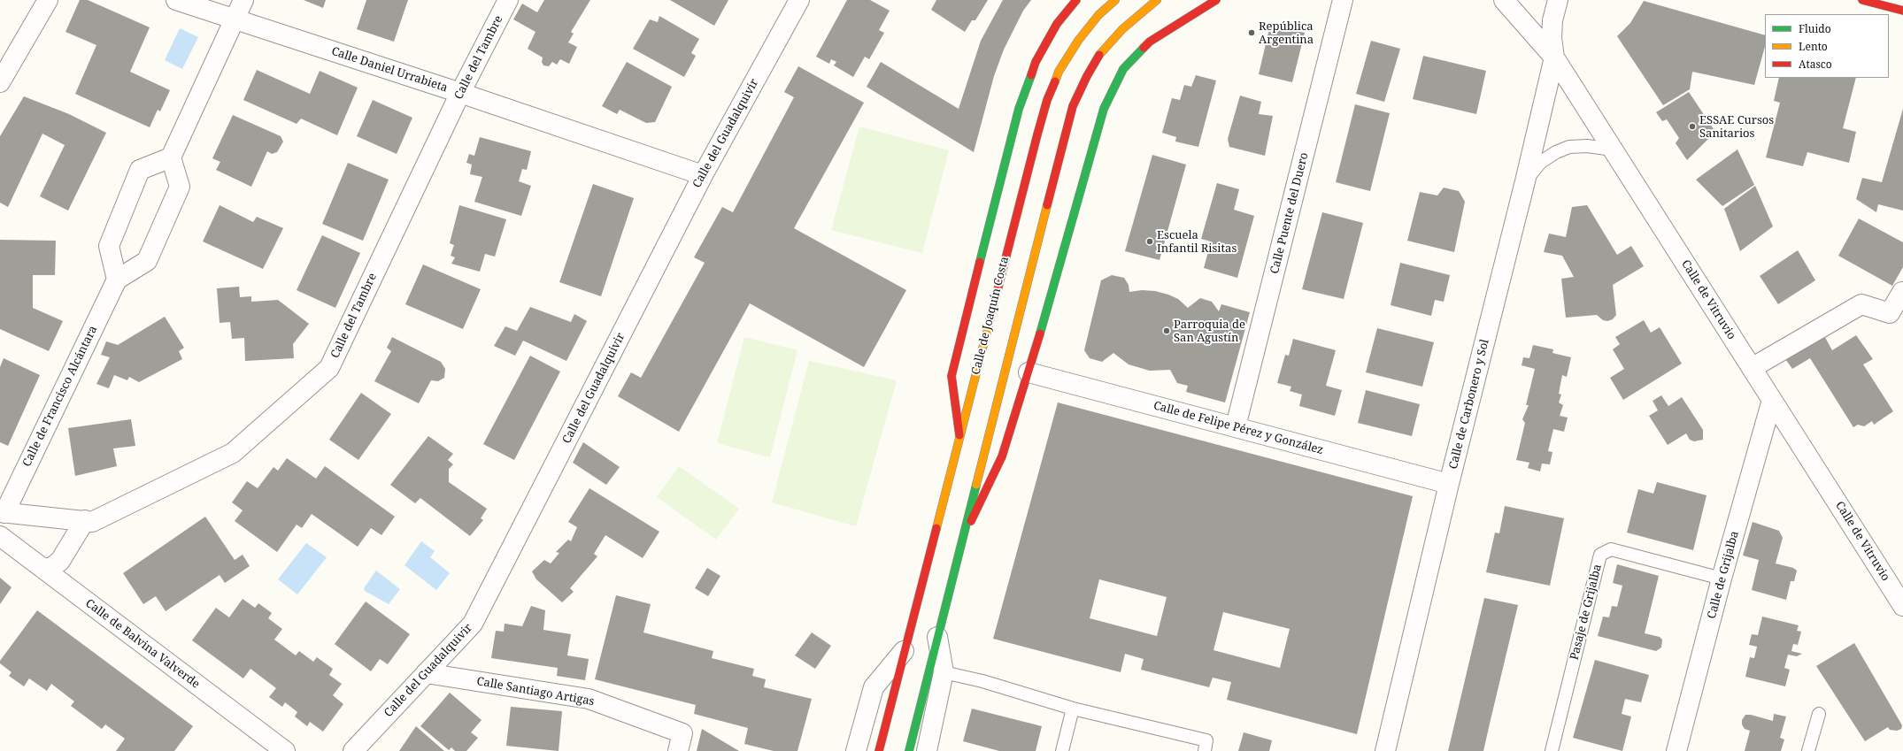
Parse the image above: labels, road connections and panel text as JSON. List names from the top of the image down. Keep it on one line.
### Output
{"streets":{"main road":["Calle de Joaquín Costa"],"street":["Calle del Tambre","Calle Daniel Urrabieta","Calle del Guadalquivir","Calle Puente del Duero","Calle de Vitruvio","Calle de Francisco Alcántara","Calle de Carbonero y Sol","Calle de Felipe Pérez y González","Calle de Grijalba","Calle de Balvina Valverde","Calle Santiago Artigas"],"lane":["Pasaje de Grijalba"]},"crossings":[["Calle del Tambre","Calle Daniel Urrabieta"],["Calle del Tambre","Calle de Francisco Alcántara"],["Calle Daniel Urrabieta","Calle del Guadalquivir"],["Calle del Guadalquivir","Calle Santiago Artigas"],["Calle Puente del Duero","Calle de Felipe Pérez y González"],["Calle de Vitruvio","Calle de Carbonero y Sol"],["Calle de Vitruvio","Calle de Grijalba"],["Calle de Carbonero y Sol","Calle de Felipe Pérez y González"],["Calle de Grijalba","Pasaje de Grijalba"]],"places":["República Argentina","ESSAE Cursos Sanitarios","Escuela Infantil Risitas","Parroquia de San Agustín"],"legend":["Fluido","Lento","Atasco"]}
